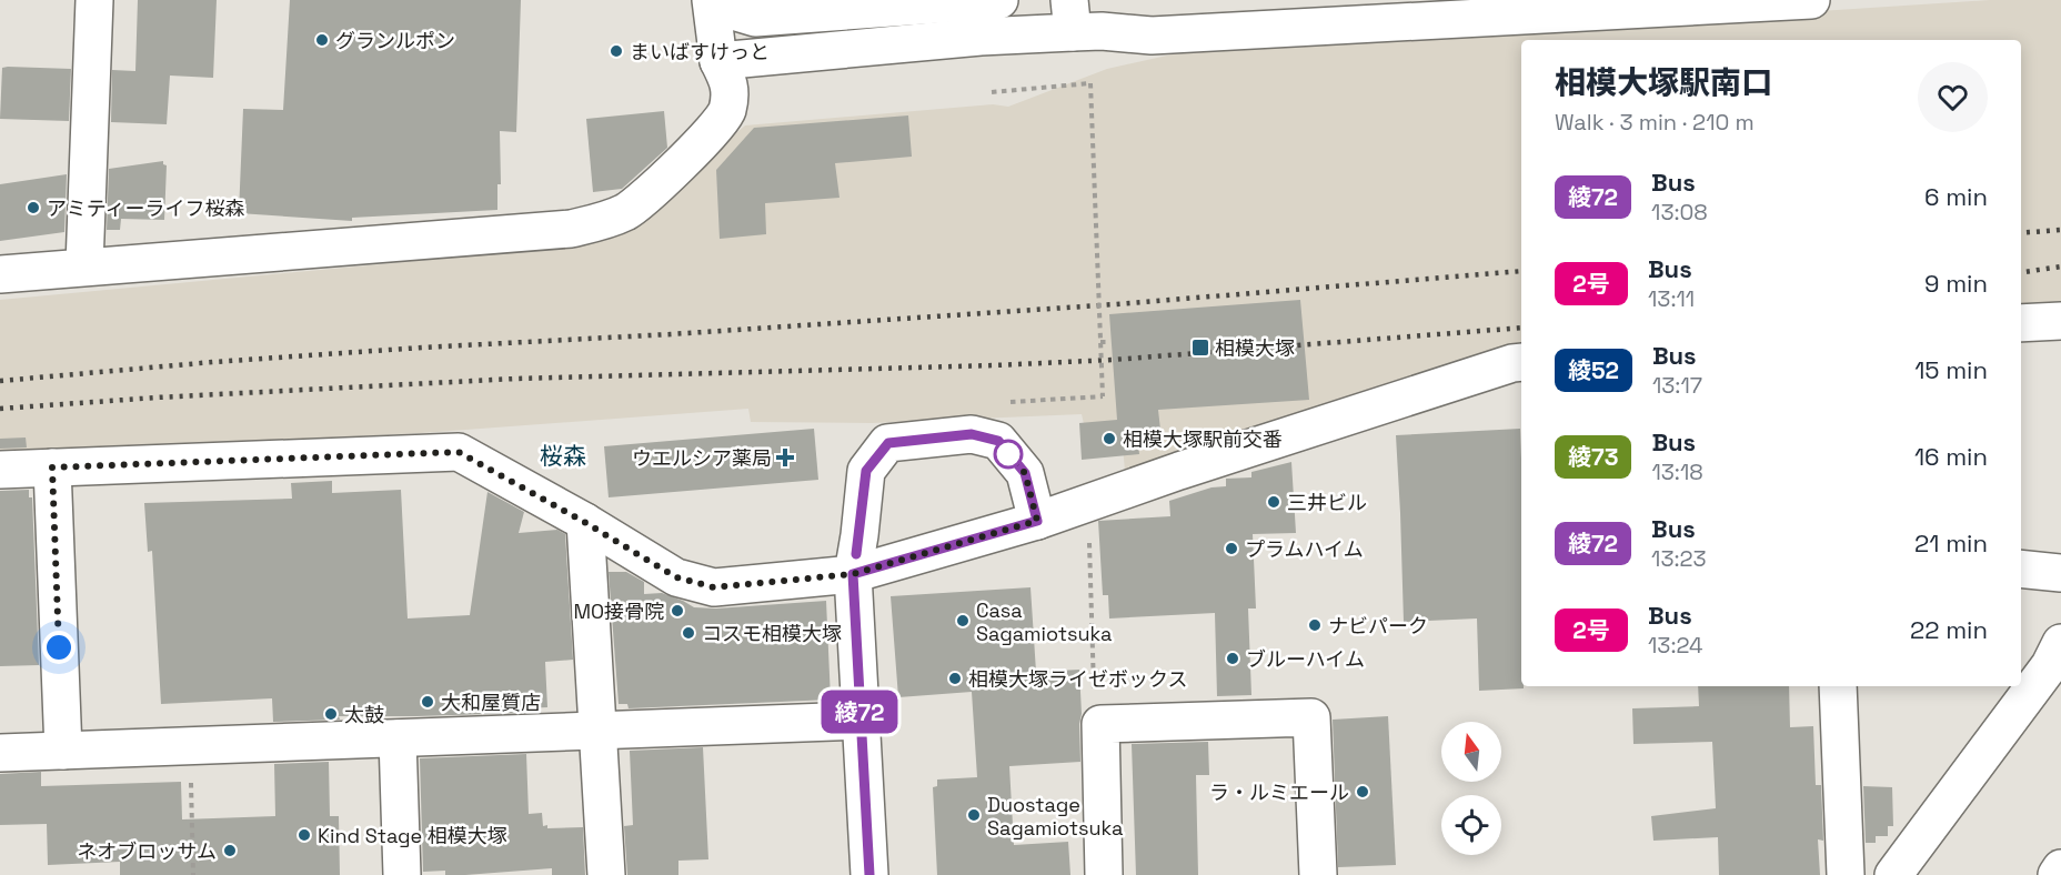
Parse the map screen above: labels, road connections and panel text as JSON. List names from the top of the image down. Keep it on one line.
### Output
{"districts":["桜森"],"places":{"other":["グランルポン","まいばすけっと","アミティーライフ桜森","相模大塚駅前交番","三井ビル","プラムハイム","MO接骨院","Casa Sagamiotsuka","ナビパーク","コスモ相模大塚","ブルーハイム","相模大塚ライゼボックス","大和屋質店","太鼓","ラ・ルミエール","Duostage Sagamiotsuka","Kind Stage 相模大塚","ネオブロッサム"],"transit":["相模大塚"],"health":["ウエルシア薬局"]},"lines":["bus line 綾72"],"north":"top","page":{"on_map":"綾72","heading":["相模大塚駅南口","Walk · 3 min · 210 m"],"list":[{"mark":"綾72","name":"Bus","note":"13:08","value":"6 min"},{"mark":"2号","name":"Bus","note":"13:11","value":"9 min"},{"mark":"綾52","name":"Bus","note":"13:17","value":"15 min"},{"mark":"綾73","name":"Bus","note":"13:18","value":"16 min"},{"mark":"綾72","name":"Bus","note":"13:23","value":"21 min"},{"mark":"2号","name":"Bus","note":"13:24","value":"22 min"}]}}
